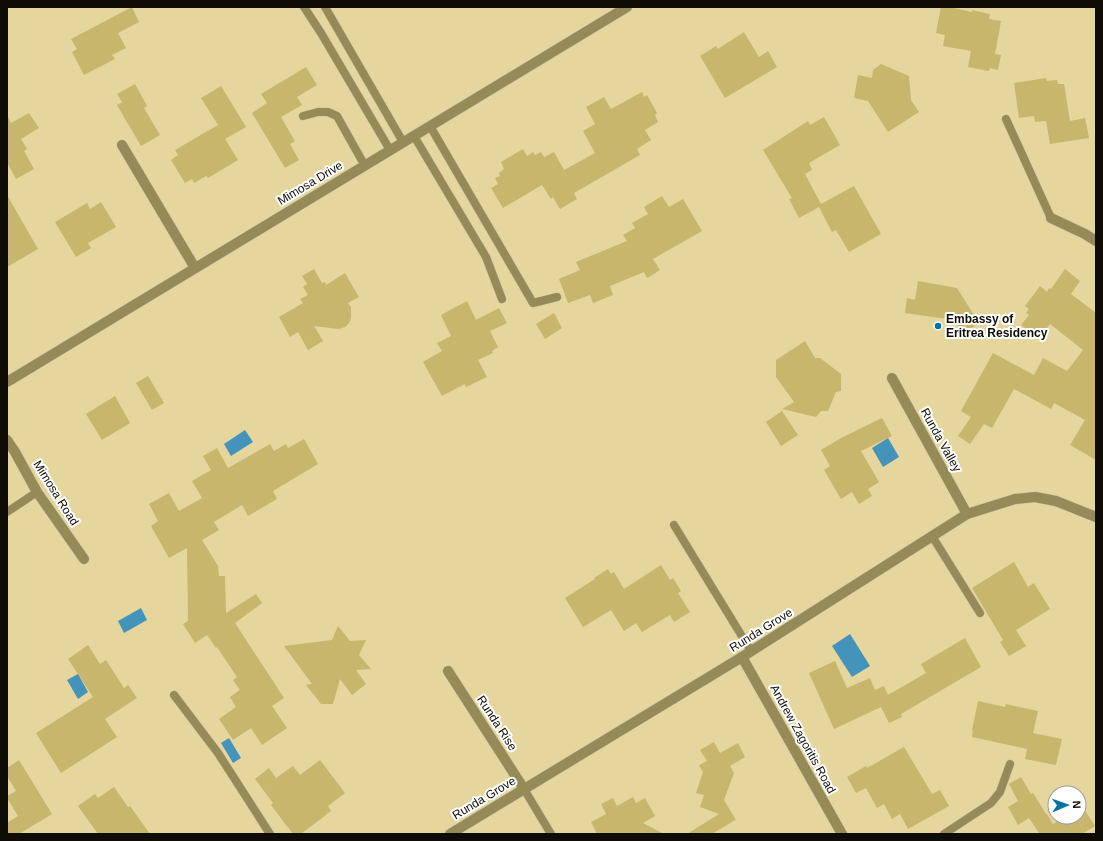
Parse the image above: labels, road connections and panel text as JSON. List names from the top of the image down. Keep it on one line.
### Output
{"streets":{"street":["Mimosa Drive","Runda Valley","Mimosa Road","Runda Grove","Runda Rise","Andrew Zagoritis Road"]},"crossings":[["Runda Valley","Runda Grove"],["Runda Grove","Runda Rise"],["Runda Grove","Andrew Zagoritis Road"]],"places":["Embassy of Eritrea Residency"],"north":"right"}
